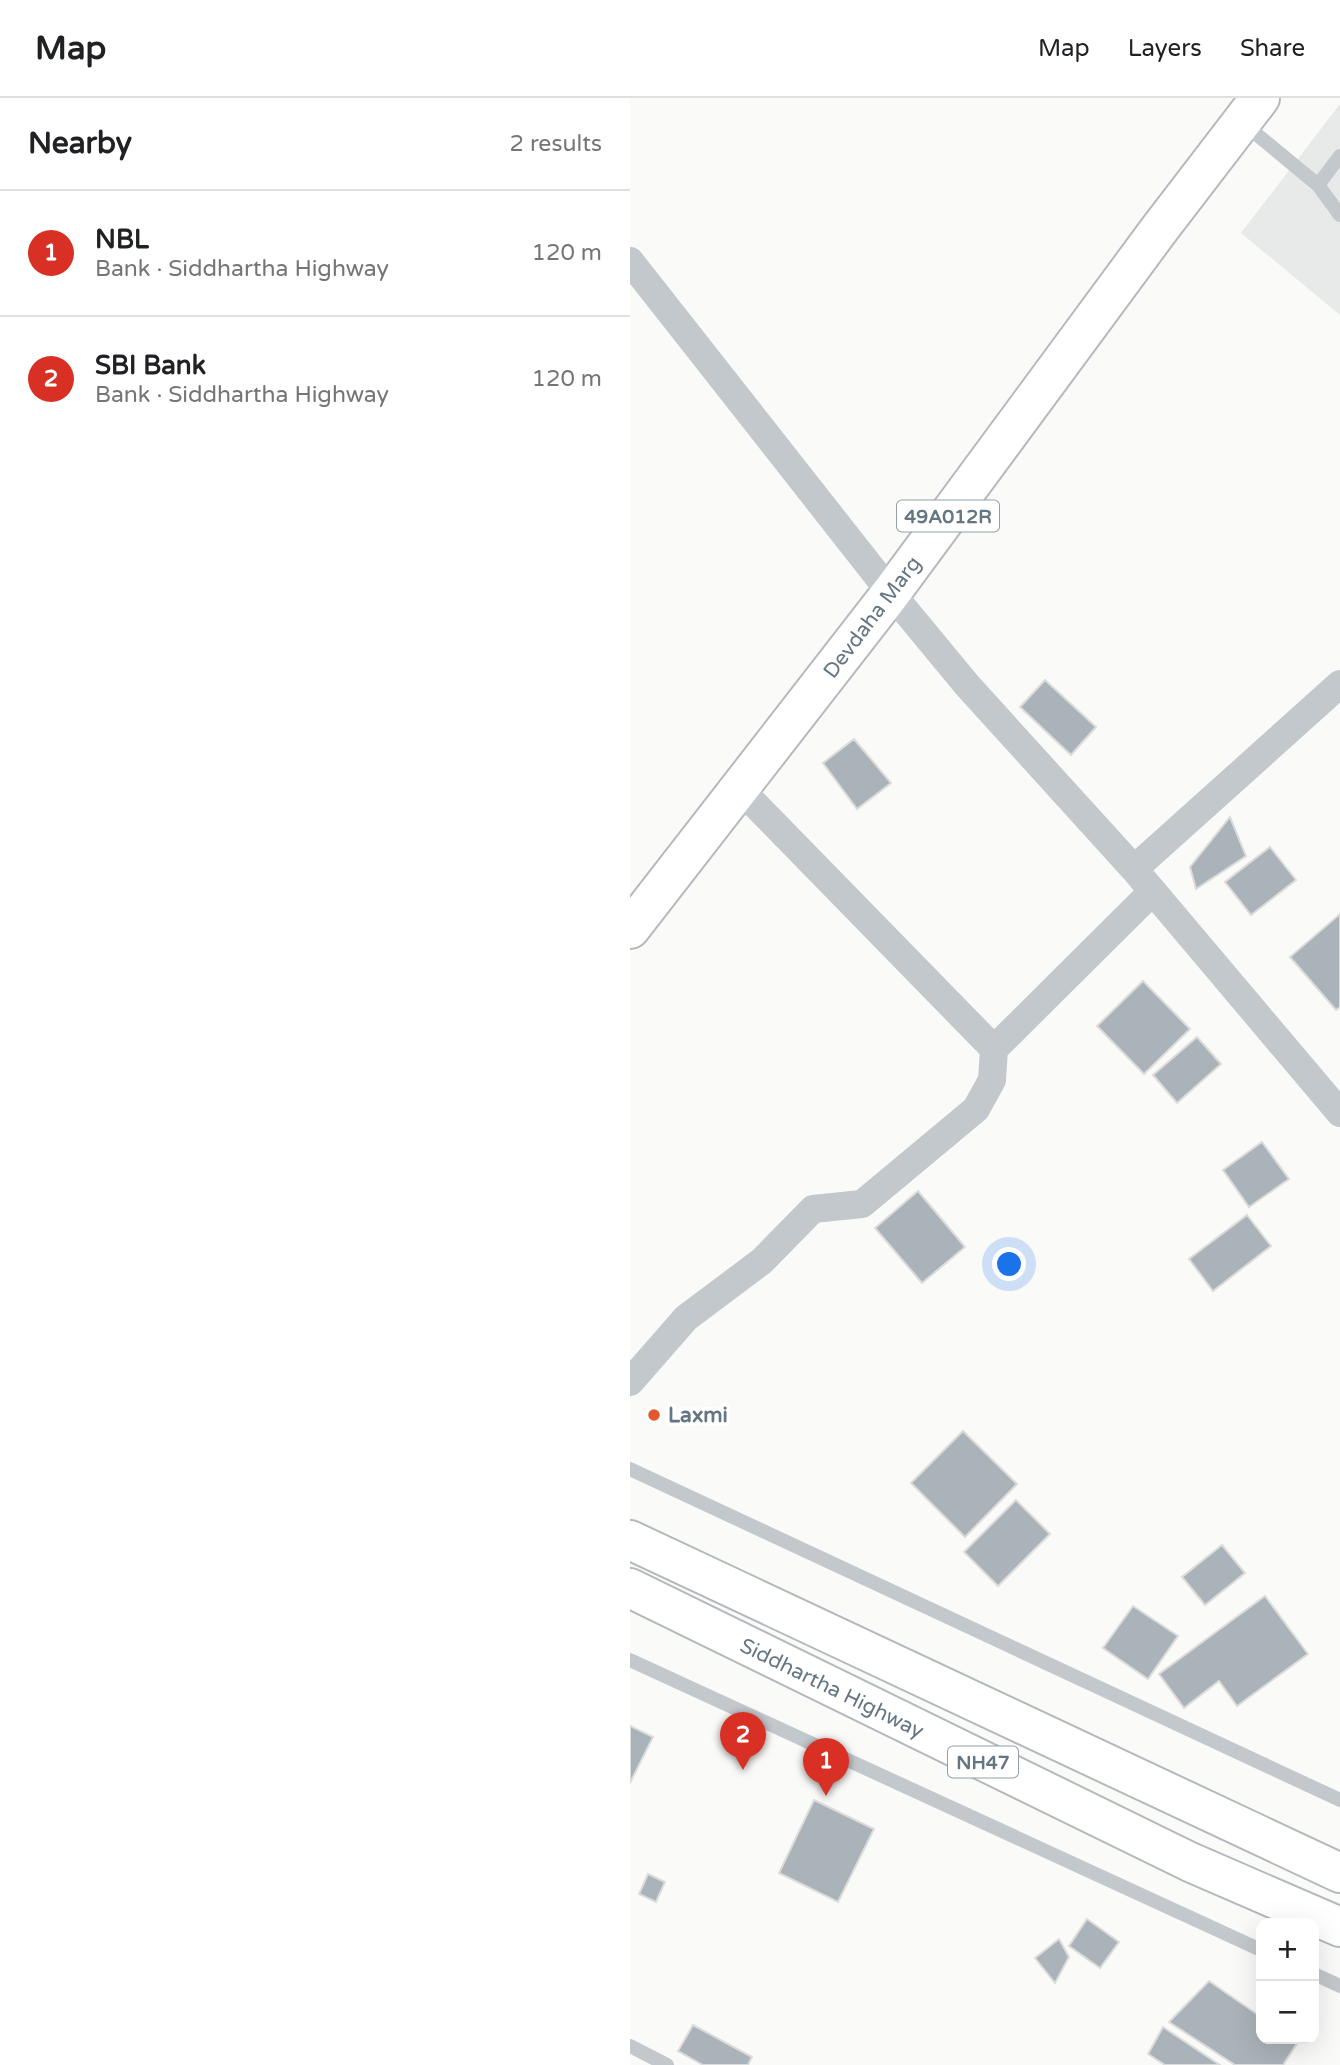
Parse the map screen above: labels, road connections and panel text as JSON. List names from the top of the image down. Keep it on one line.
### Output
{"streets":{"main road":["49A012R","Devdaha Marg","Siddhartha Highway","NH47"]},"places":["Laxmi"],"page":{"header":"Map","nav":["Map","Layers","Share"],"heading":["Nearby","2 results"],"list":[{"mark":"1","name":"NBL","note":"Bank · Siddhartha Highway","value":"120 m"},{"mark":"2","name":"SBI Bank","note":"Bank · Siddhartha Highway","value":"120 m"}],"pins":["2","1"],"map_buttons":["+","−"]}}
